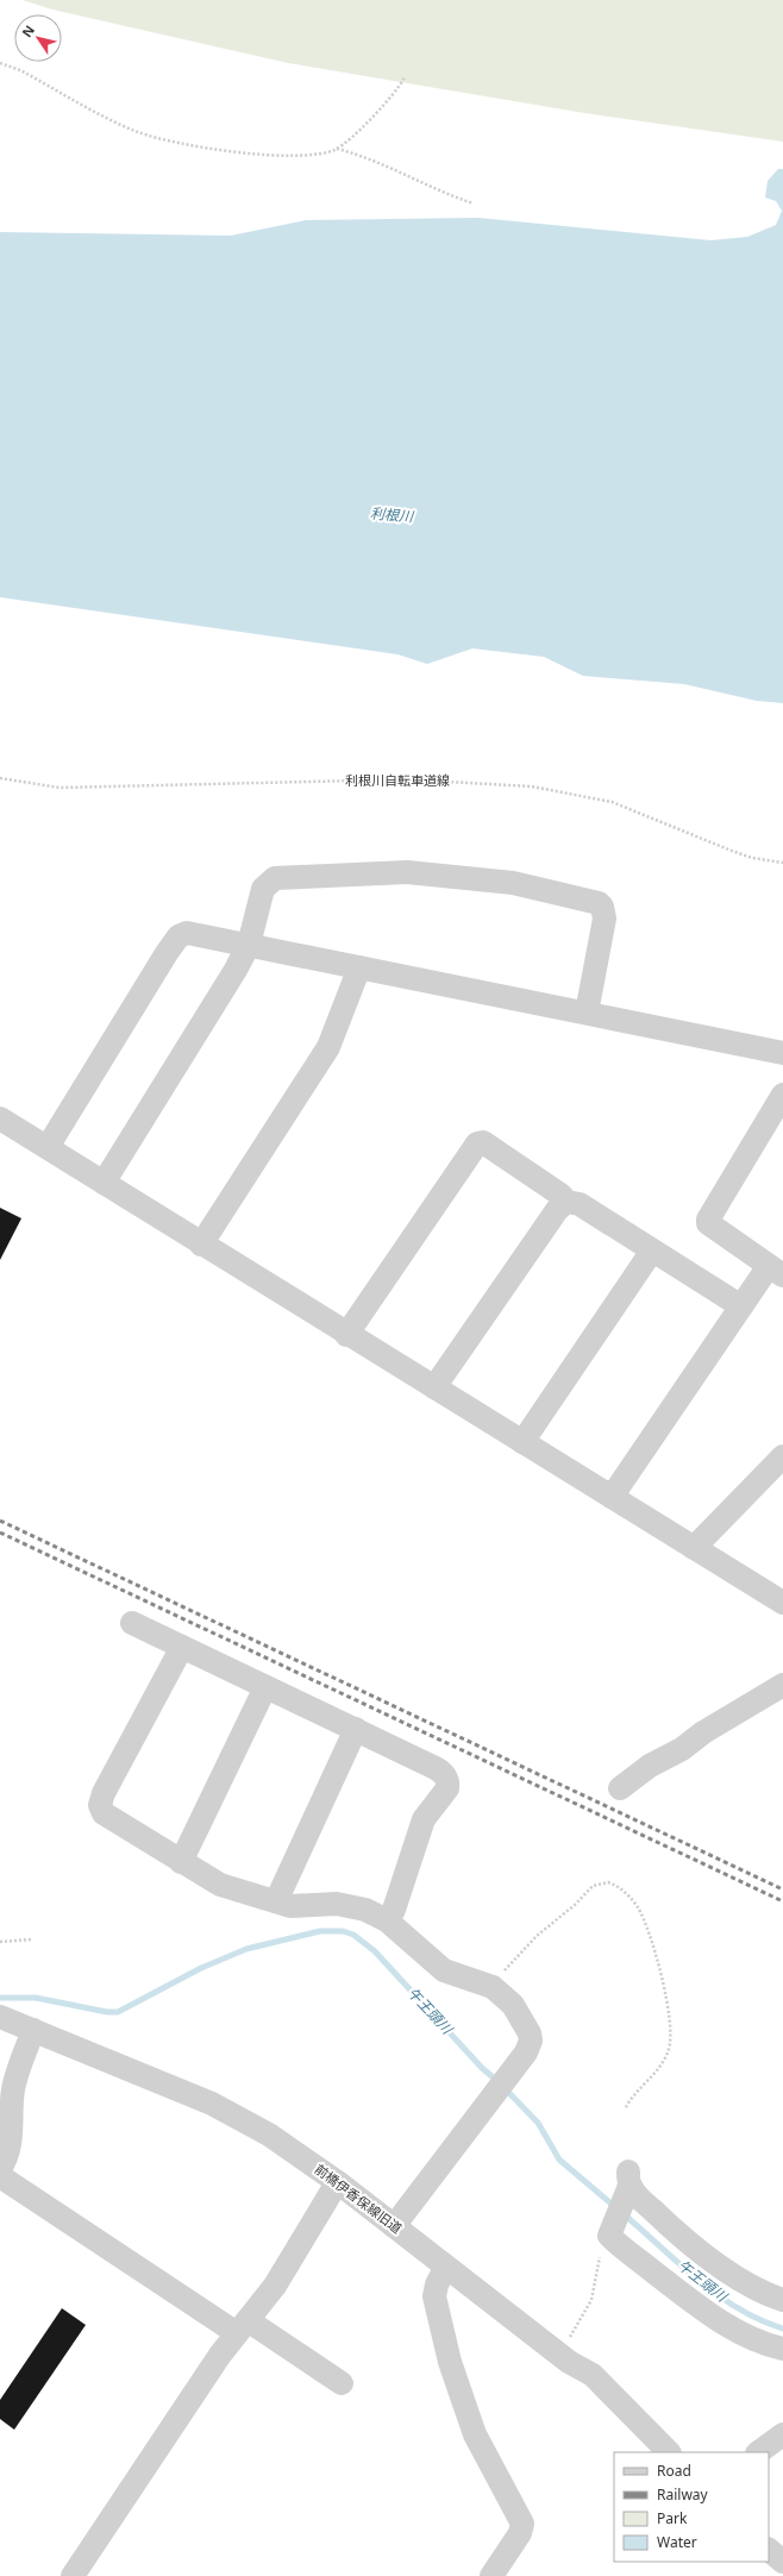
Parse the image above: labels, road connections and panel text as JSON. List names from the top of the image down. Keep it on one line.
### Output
{"streets":{"street":["前橋伊香保線旧道"],"path":["利根川自転車道線"]},"water":["利根川","午王頭川"],"legend":["Road","Railway","Park","Water"],"north":"top left"}
